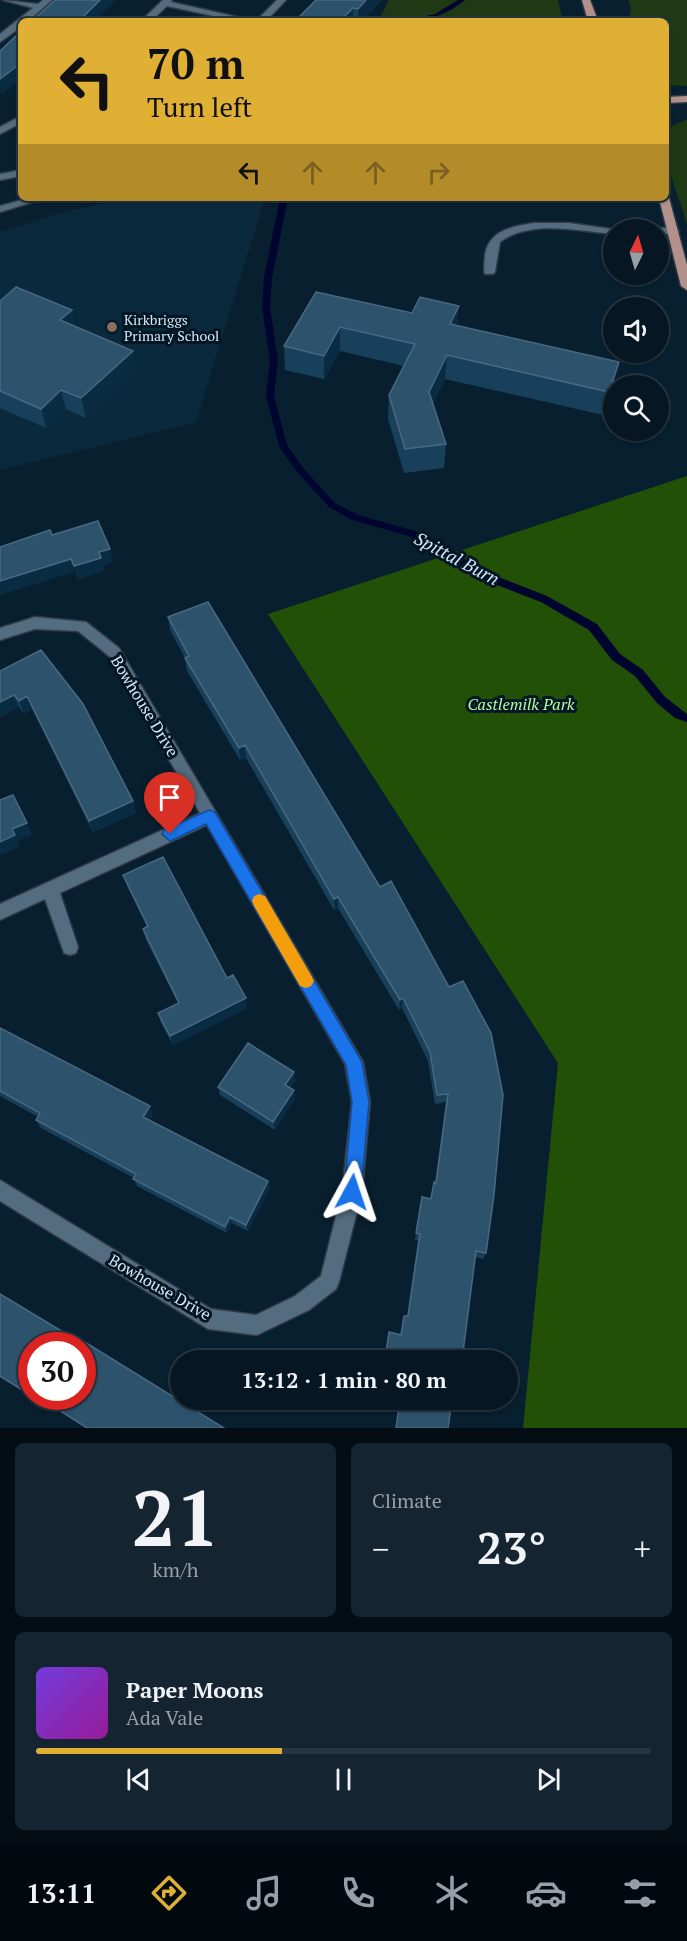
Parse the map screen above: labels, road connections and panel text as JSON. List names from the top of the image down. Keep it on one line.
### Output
{"streets":{"street":["Bowhouse Drive"]},"water":["Spittal Burn"],"parks":["Castlemilk Park"],"places":["Kirkbriggs Primary School"],"north":"top","page":{"turn":["70 m","Turn left"],"limit":"30","trip":"13:12 · 1 min · 80 m","tile":[["21","km/h"],"Climate"],"heat":["−","23°","+"],"song":["Paper Moons","Ada Vale"],"tabs":"13:11"}}
